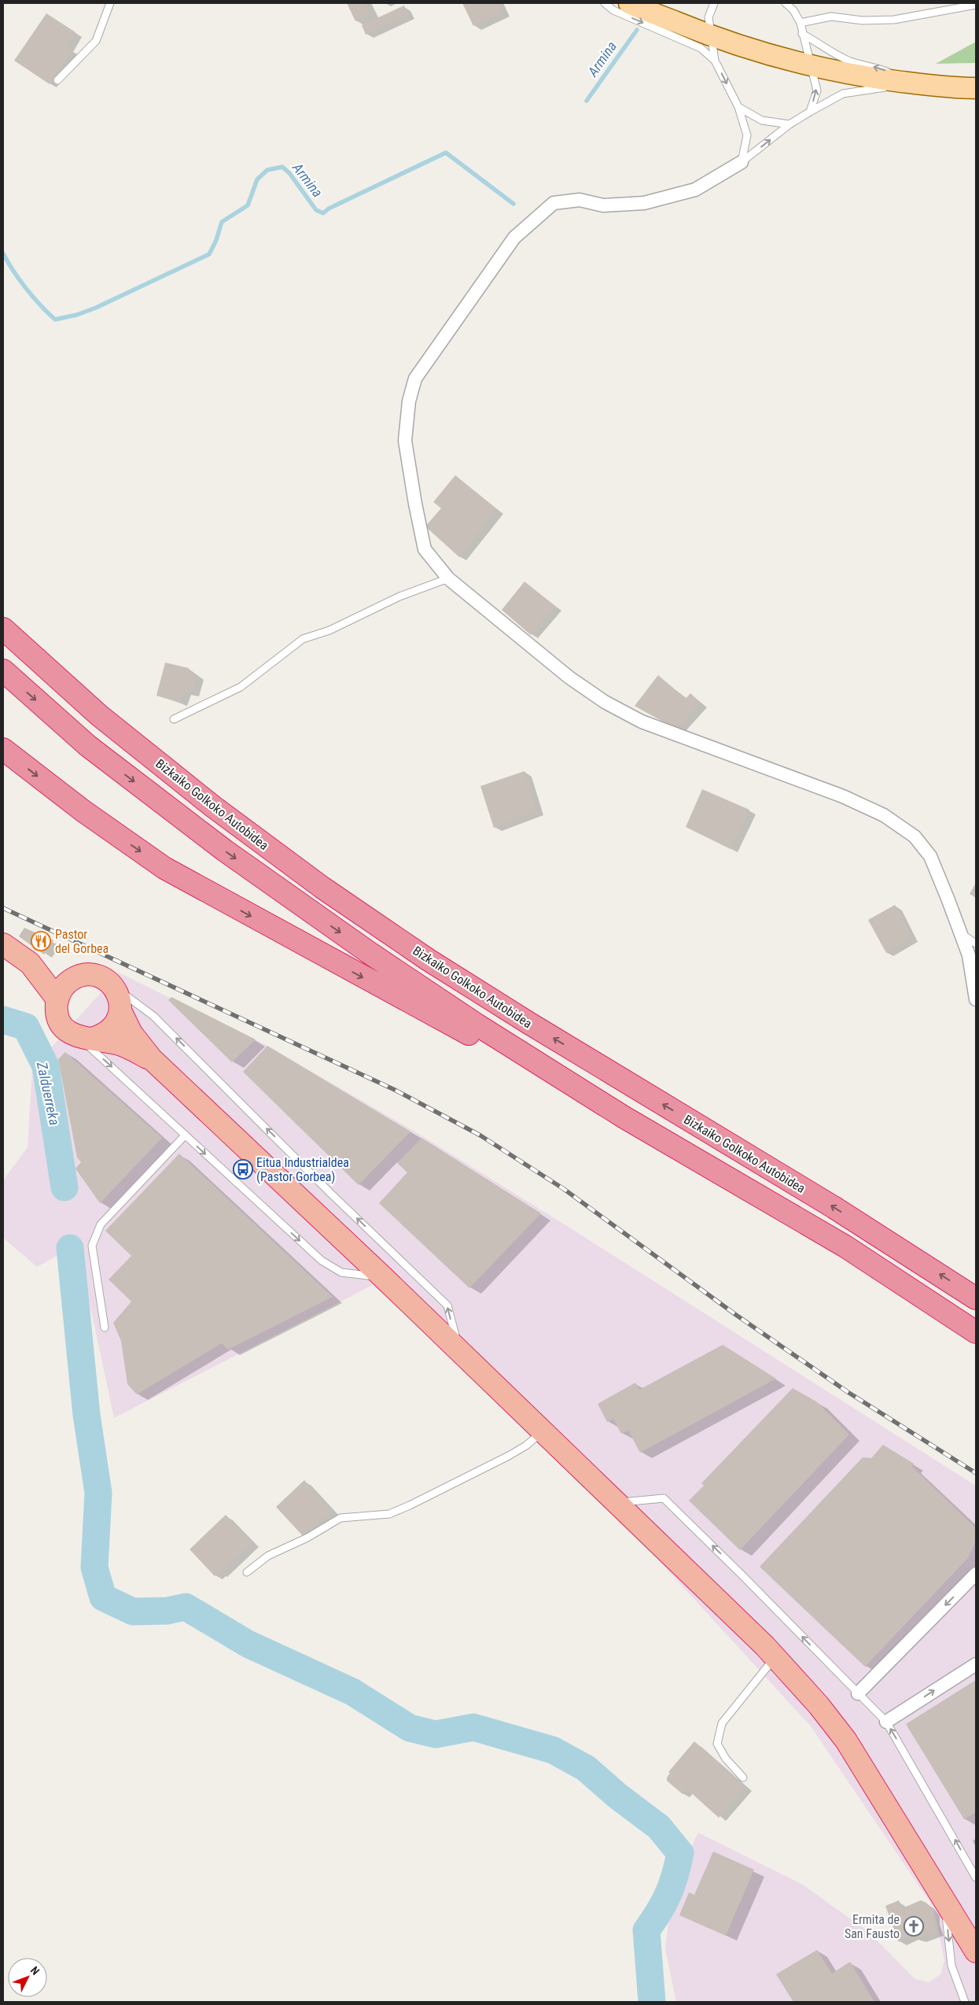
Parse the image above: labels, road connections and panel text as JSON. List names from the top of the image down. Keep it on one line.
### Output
{"streets":{"highway":["Bizkaiko Golkoko Autobidea"]},"water":["Armina","Zalduerreka"],"places":{"restaurant":["Pastor del Gorbea"],"bus stop":["Eitua Industrialdea (Pastor Gorbea)"],"church":["Ermita de San Fausto"]},"north":"top right"}
